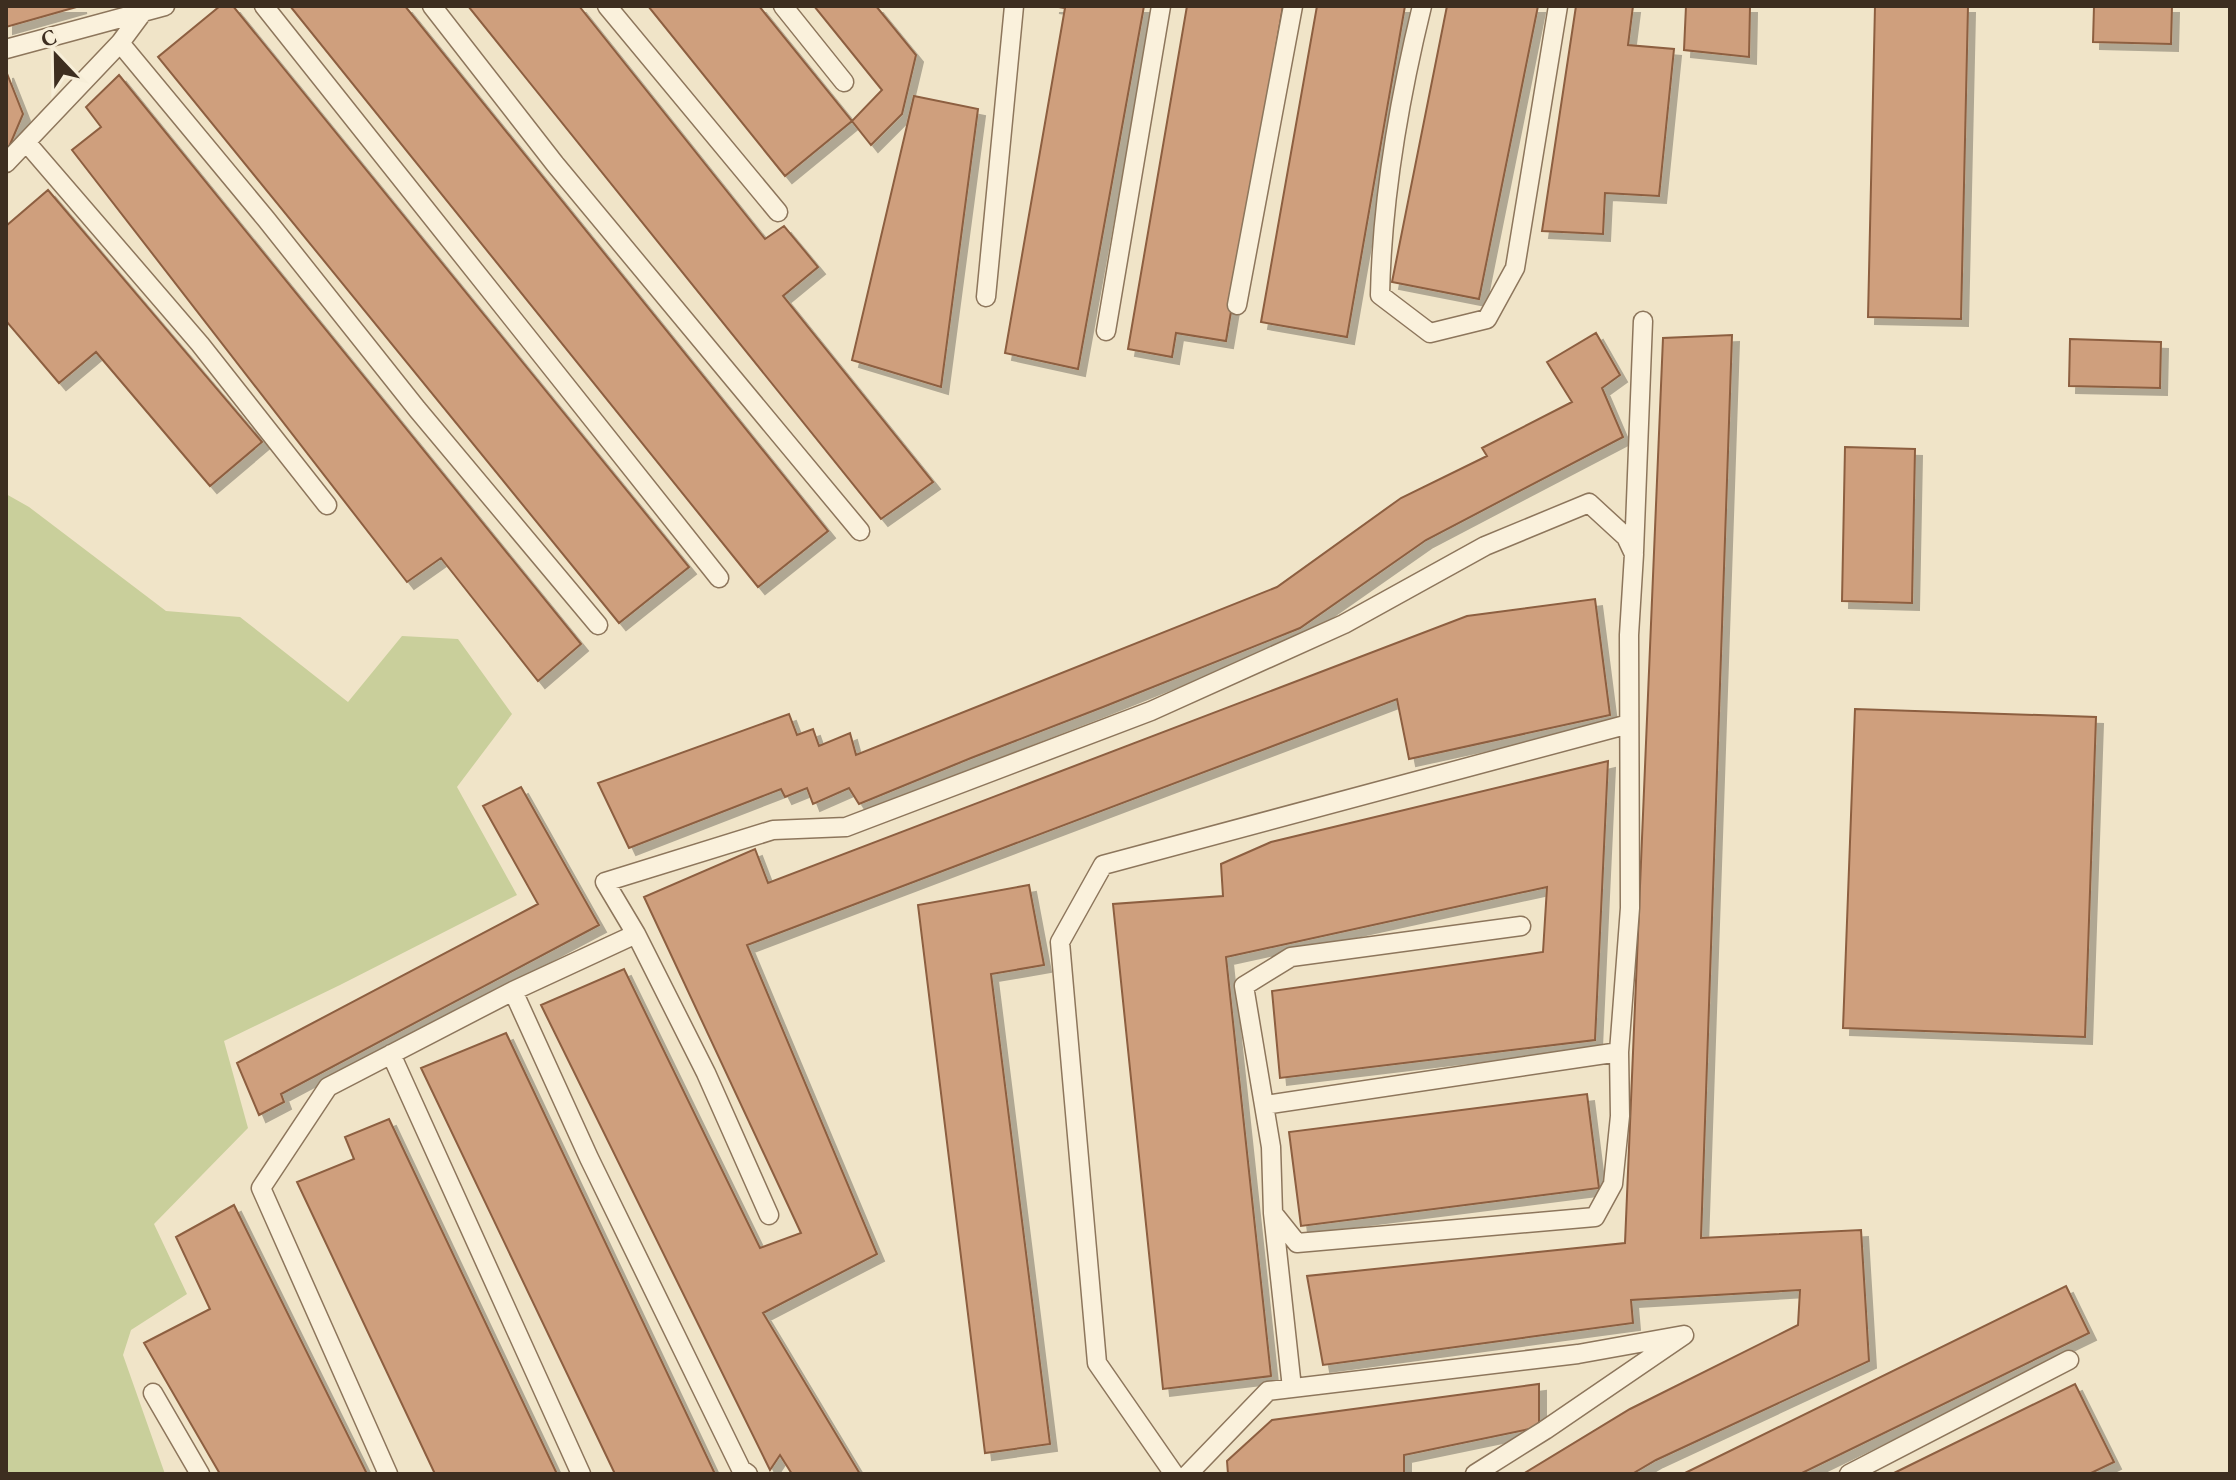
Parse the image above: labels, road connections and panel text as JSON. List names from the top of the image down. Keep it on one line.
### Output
{"north":"top"}
